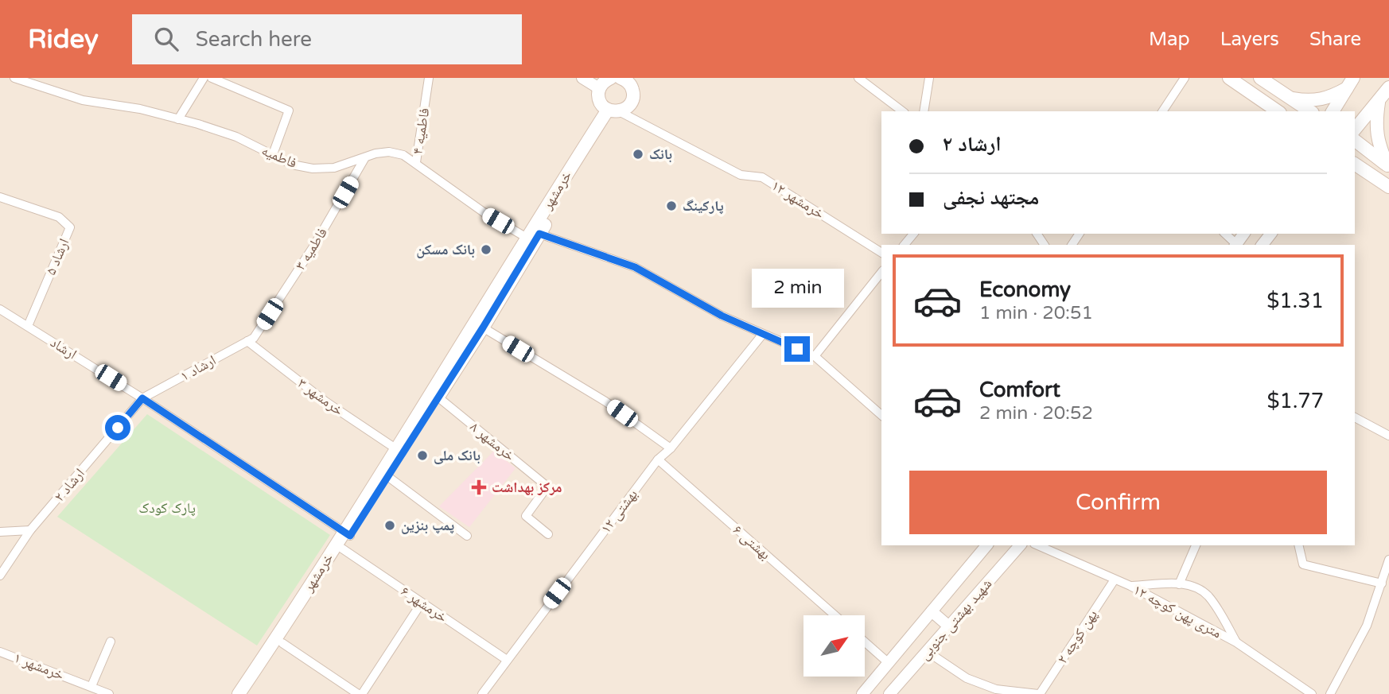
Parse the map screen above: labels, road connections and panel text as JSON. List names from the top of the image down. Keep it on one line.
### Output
{"streets":{"main road":["خرمشهر"],"street":["فاطمیه ۴","فاطمیه","خرمشهر ۱۲","فاطمیه ۳","ارشاد ۵","ارشاد","ارشاد ۱","خرمشهر ۳","خرمشهر ۸","ارشاد ۲","بهشتی ۱۲","بهشتی ۶","خرمشهر ۶","۱۲ متری پهن کوچه","شهید بهشتی جنوبی","پهن کوچه ۲","خرمشهر ۱"]},"crossings":[["فاطمیه ۴","فاطمیه"],["فاطمیه","خرمشهر"],["فاطمیه","فاطمیه ۳"],["فاطمیه","بهشتی ۱۲"],["خرمشهر","خرمشهر ۱۲"],["خرمشهر","ارشاد"],["خرمشهر","خرمشهر ۳"],["خرمشهر","خرمشهر ۸"],["خرمشهر","خرمشهر ۶"],["فاطمیه ۳","ارشاد ۱"],["فاطمیه ۳","خرمشهر ۳"],["ارشاد ۵","ارشاد"],["ارشاد","ارشاد ۱"],["ارشاد","ارشاد ۲"],["ارشاد ۱","خرمشهر ۳"],["ارشاد ۱","ارشاد ۲"],["بهشتی ۱۲","بهشتی ۶"],["بهشتی ۱۲","خرمشهر ۶"],["۱۲ متری پهن کوچه","پهن کوچه ۲"]],"parks":["پارک کودک"],"places":{"other":["بانک","پارکینگ","بانک مسکن","بانک ملی","پمپ بنزین"],"health":["مرکز بهداشت"]},"north":"top right","page":{"header":"Ridey","search":"Search here","nav":["Map","Layers","Share"],"banner":["ارشاد ۲","مجتهد نجفی"],"list":[{"name":"Economy","note":"1 min · 20:51","value":"$1.31"},{"name":"Comfort","note":"2 min · 20:52","value":"$1.77"}],"bubble":"2 min","buttons":"Confirm"}}
